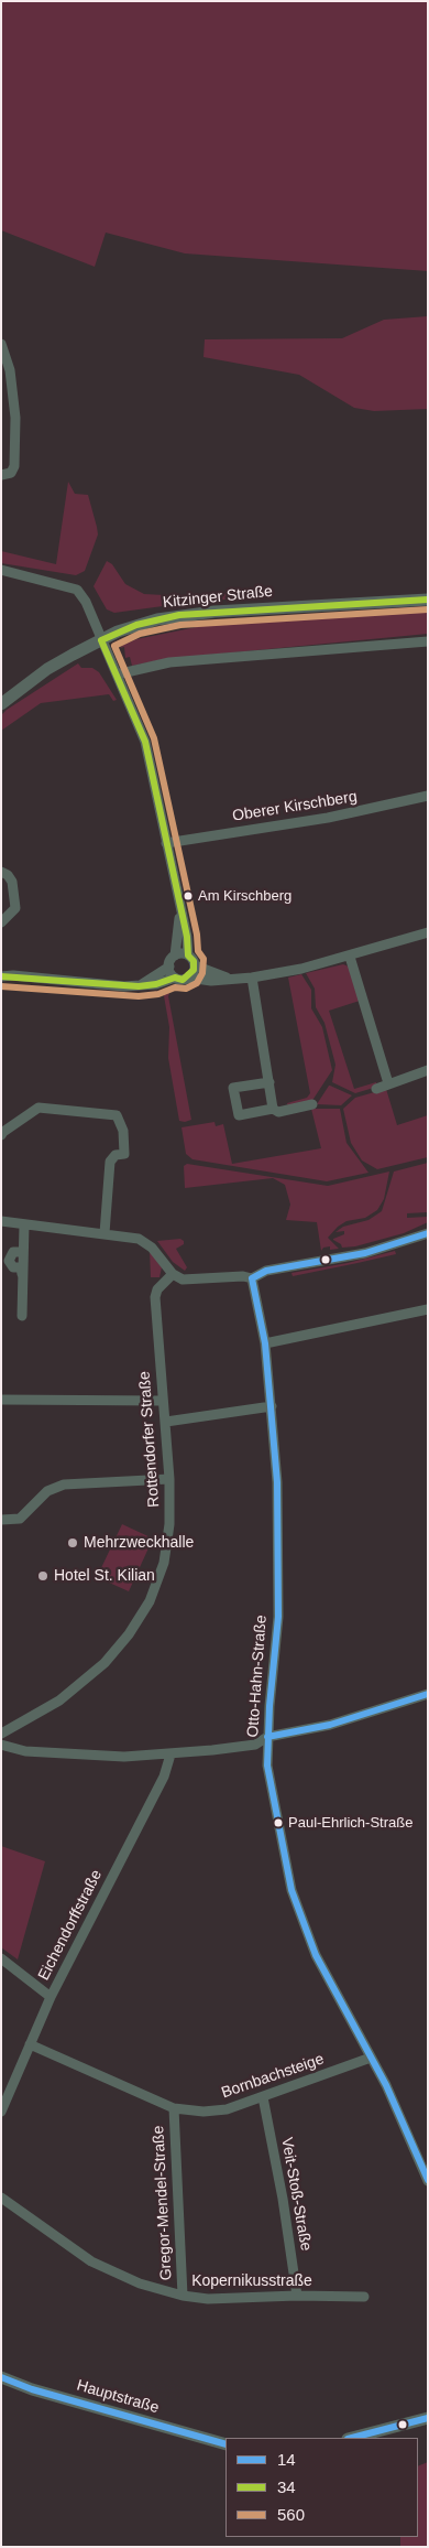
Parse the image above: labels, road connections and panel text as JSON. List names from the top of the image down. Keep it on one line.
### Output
{"streets":{"street":["Kitzinger Straße","Oberer Kirschberg","Rottendorfer Straße","Otto-Hahn-Straße","Eichendorffstraße","Bornbachsteige","Veit-Stoß-Straße","Gregor-Mendel-Straße","Kopernikusstraße","Hauptstraße"]},"crossings":[["Otto-Hahn-Straße","Bornbachsteige"],["Eichendorffstraße","Bornbachsteige"],["Bornbachsteige","Veit-Stoß-Straße"],["Bornbachsteige","Gregor-Mendel-Straße"],["Veit-Stoß-Straße","Kopernikusstraße"],["Gregor-Mendel-Straße","Kopernikusstraße"]],"places":["Am Kirschberg","Mehrzweckhalle","Hotel St. Kilian","Paul-Ehrlich-Straße"],"lines":["transit line 34","transit line 560","transit line 14"],"legend":["14","34","560"]}
